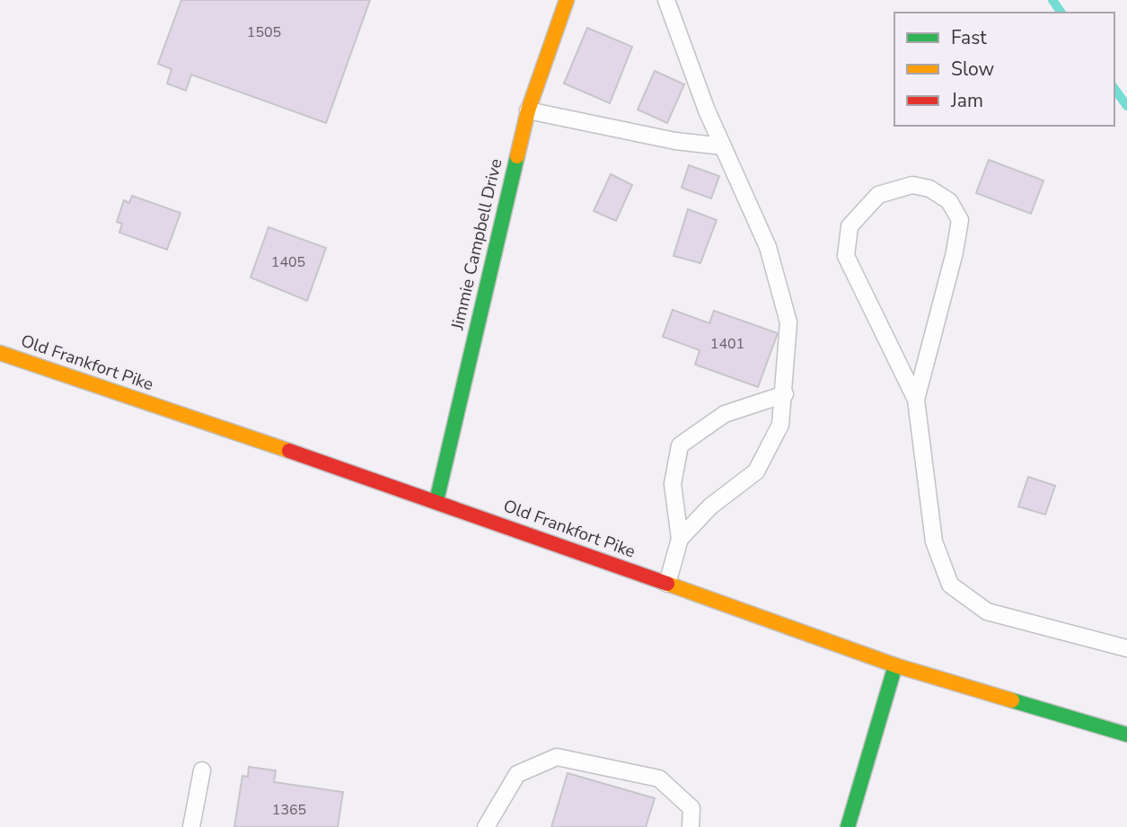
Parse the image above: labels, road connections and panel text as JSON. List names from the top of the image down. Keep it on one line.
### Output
{"streets":{"main road":["Jimmie Campbell Drive","Old Frankfort Pike"]},"crossings":[["Jimmie Campbell Drive","Old Frankfort Pike"]],"house_numbers":["1505","1405","1401","1365"],"legend":["Fast","Slow","Jam"]}
